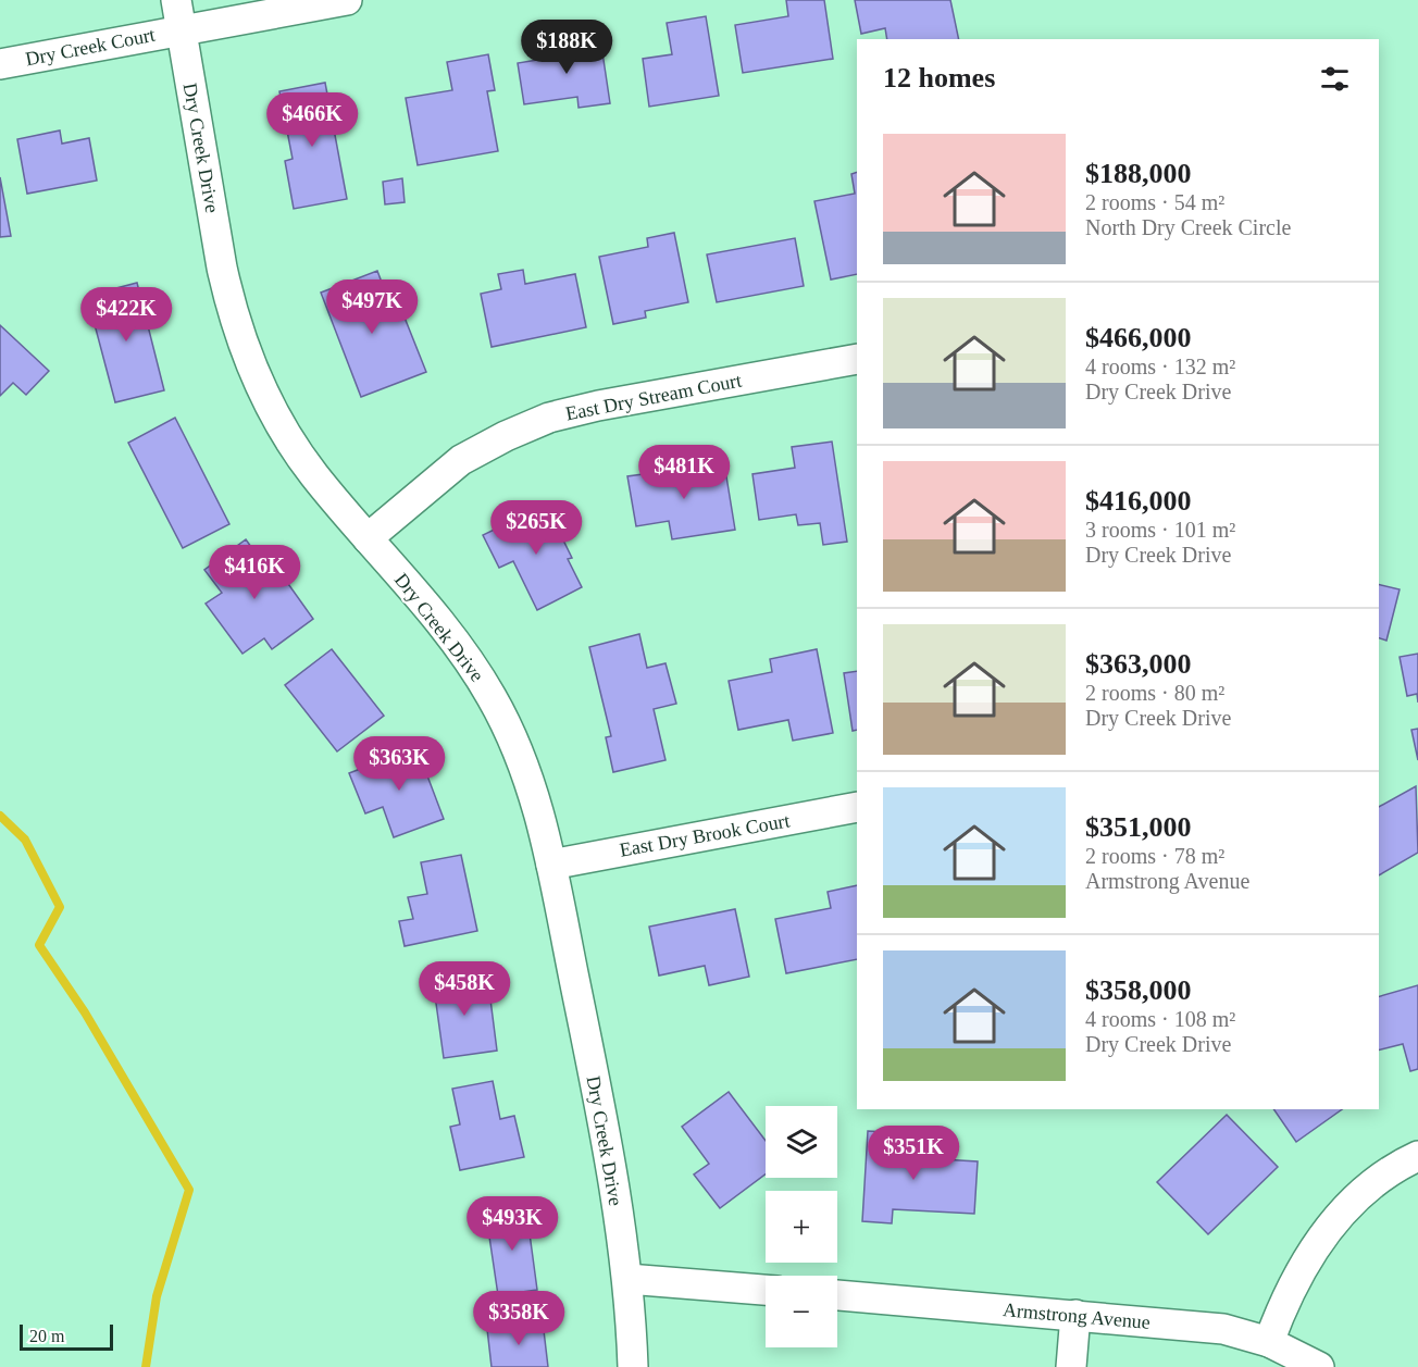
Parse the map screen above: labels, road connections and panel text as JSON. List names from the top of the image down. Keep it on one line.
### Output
{"streets":{"street":["Dry Creek Court","Dry Creek Drive","East Dry Stream Court","East Dry Brook Court","Armstrong Avenue"]},"crossings":[["Dry Creek Court","Dry Creek Drive"],["Dry Creek Drive","East Dry Stream Court"],["Dry Creek Drive","East Dry Brook Court"]],"scale_bar":"20 m","page":{"price":["$188K","$466K","$497K","$422K","$481K","$265K","$416K","$363K","$458K","$351K","$493K","$358K"],"heading":"12 homes","list":[{"name":"$188,000","note":"2 rooms · 54 m² · North Dry Creek Circle"},{"name":"$466,000","note":"4 rooms · 132 m² · Dry Creek Drive"},{"name":"$416,000","note":"3 rooms · 101 m² · Dry Creek Drive"},{"name":"$363,000","note":"2 rooms · 80 m² · Dry Creek Drive"},{"name":"$351,000","note":"2 rooms · 78 m² · Armstrong Avenue"},{"name":"$358,000","note":"4 rooms · 108 m² · Dry Creek Drive"}],"map_buttons":["+","−"],"scale":"20 m"}}
